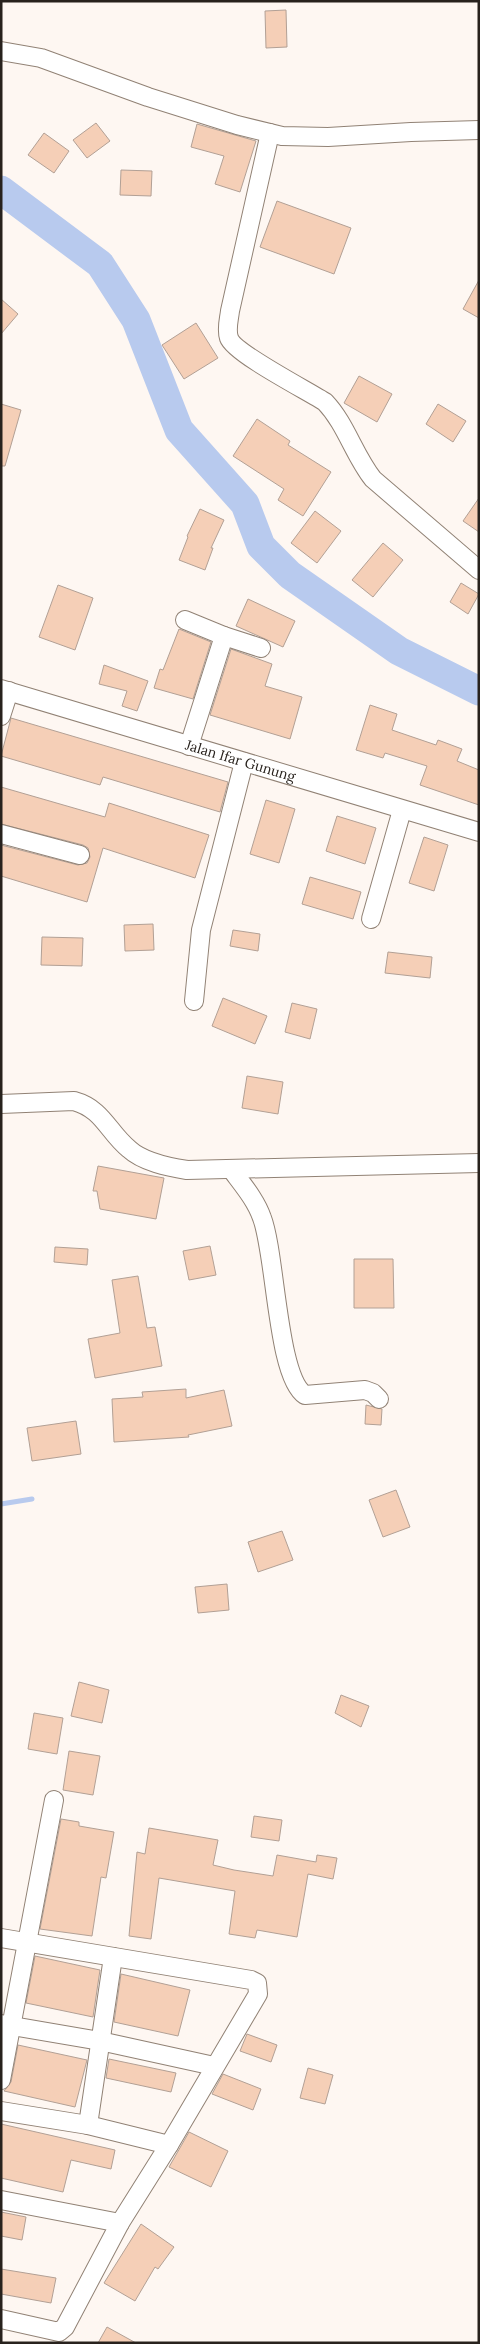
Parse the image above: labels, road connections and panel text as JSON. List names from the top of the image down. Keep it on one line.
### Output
{"streets":{"street":["Jalan Ifar Gunung"]}}
